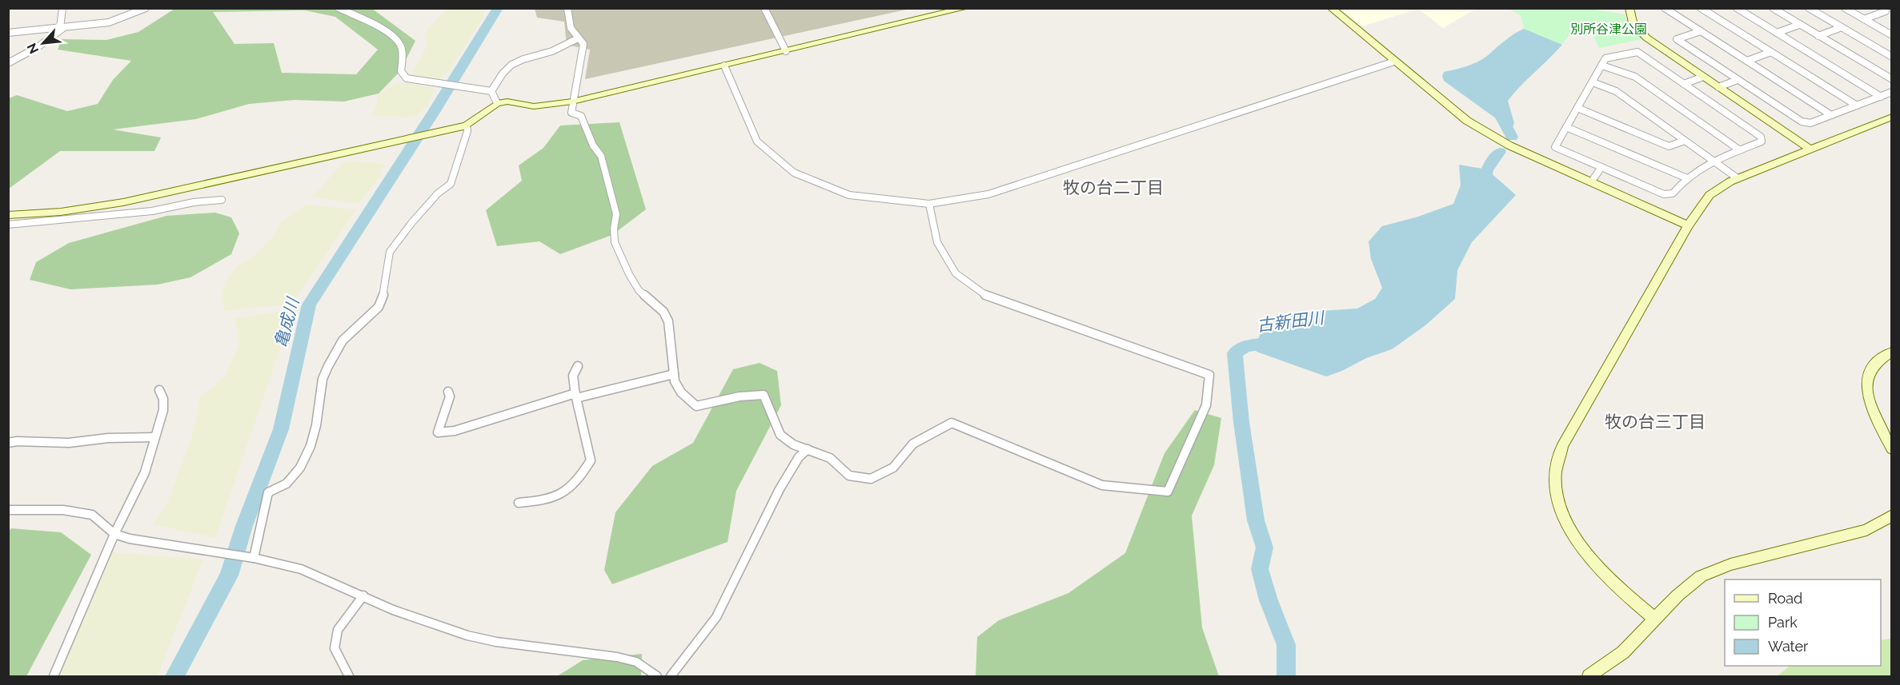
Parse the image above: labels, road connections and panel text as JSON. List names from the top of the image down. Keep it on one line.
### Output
{"districts":["牧の台二丁目","牧の台三丁目"],"water":["古新田川","亀成川"],"parks":["別所谷津公園"],"legend":["Road","Park","Water"],"north":"bottom left"}
